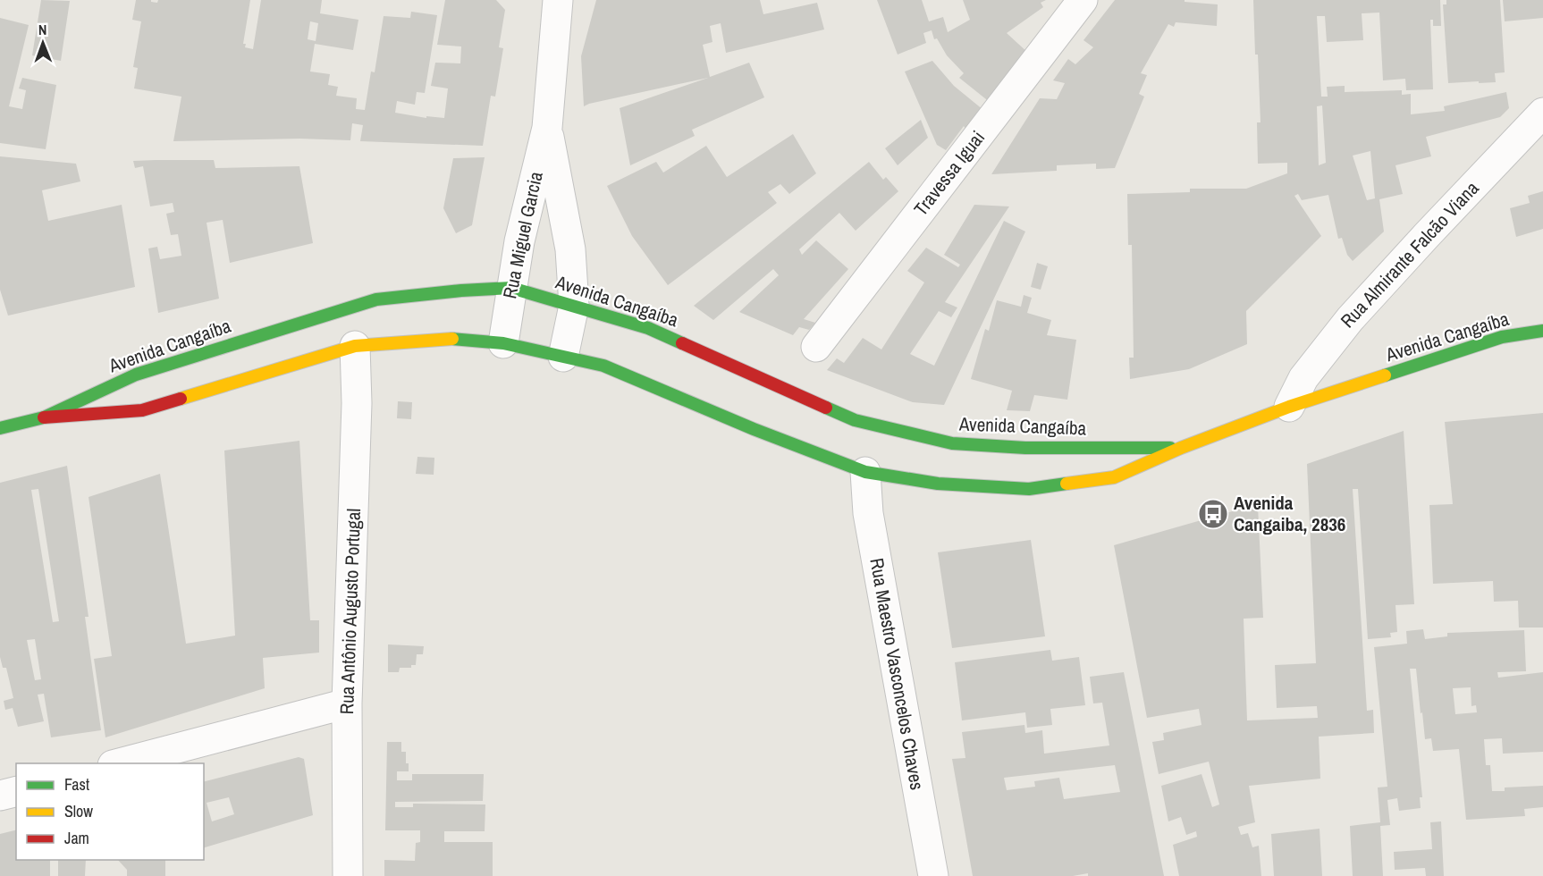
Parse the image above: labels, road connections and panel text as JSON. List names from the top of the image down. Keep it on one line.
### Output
{"streets":{"main road":["Avenida Cangaíba"],"street":["Travessa Iguai","Rua Miguel Garcia","Rua Almirante Falcão Viana","Rua Antônio Augusto Portugal","Rua Maestro Vasconcelos Chaves"]},"crossings":[["Rua Miguel Garcia","Avenida Cangaíba"],["Rua Almirante Falcão Viana","Avenida Cangaíba"],["Avenida Cangaíba","Rua Antônio Augusto Portugal"],["Avenida Cangaíba","Rua Maestro Vasconcelos Chaves"]],"places":{"bus stop":["Avenida Cangaiba, 2836"]},"legend":["Fast","Slow","Jam"],"north":"top"}
